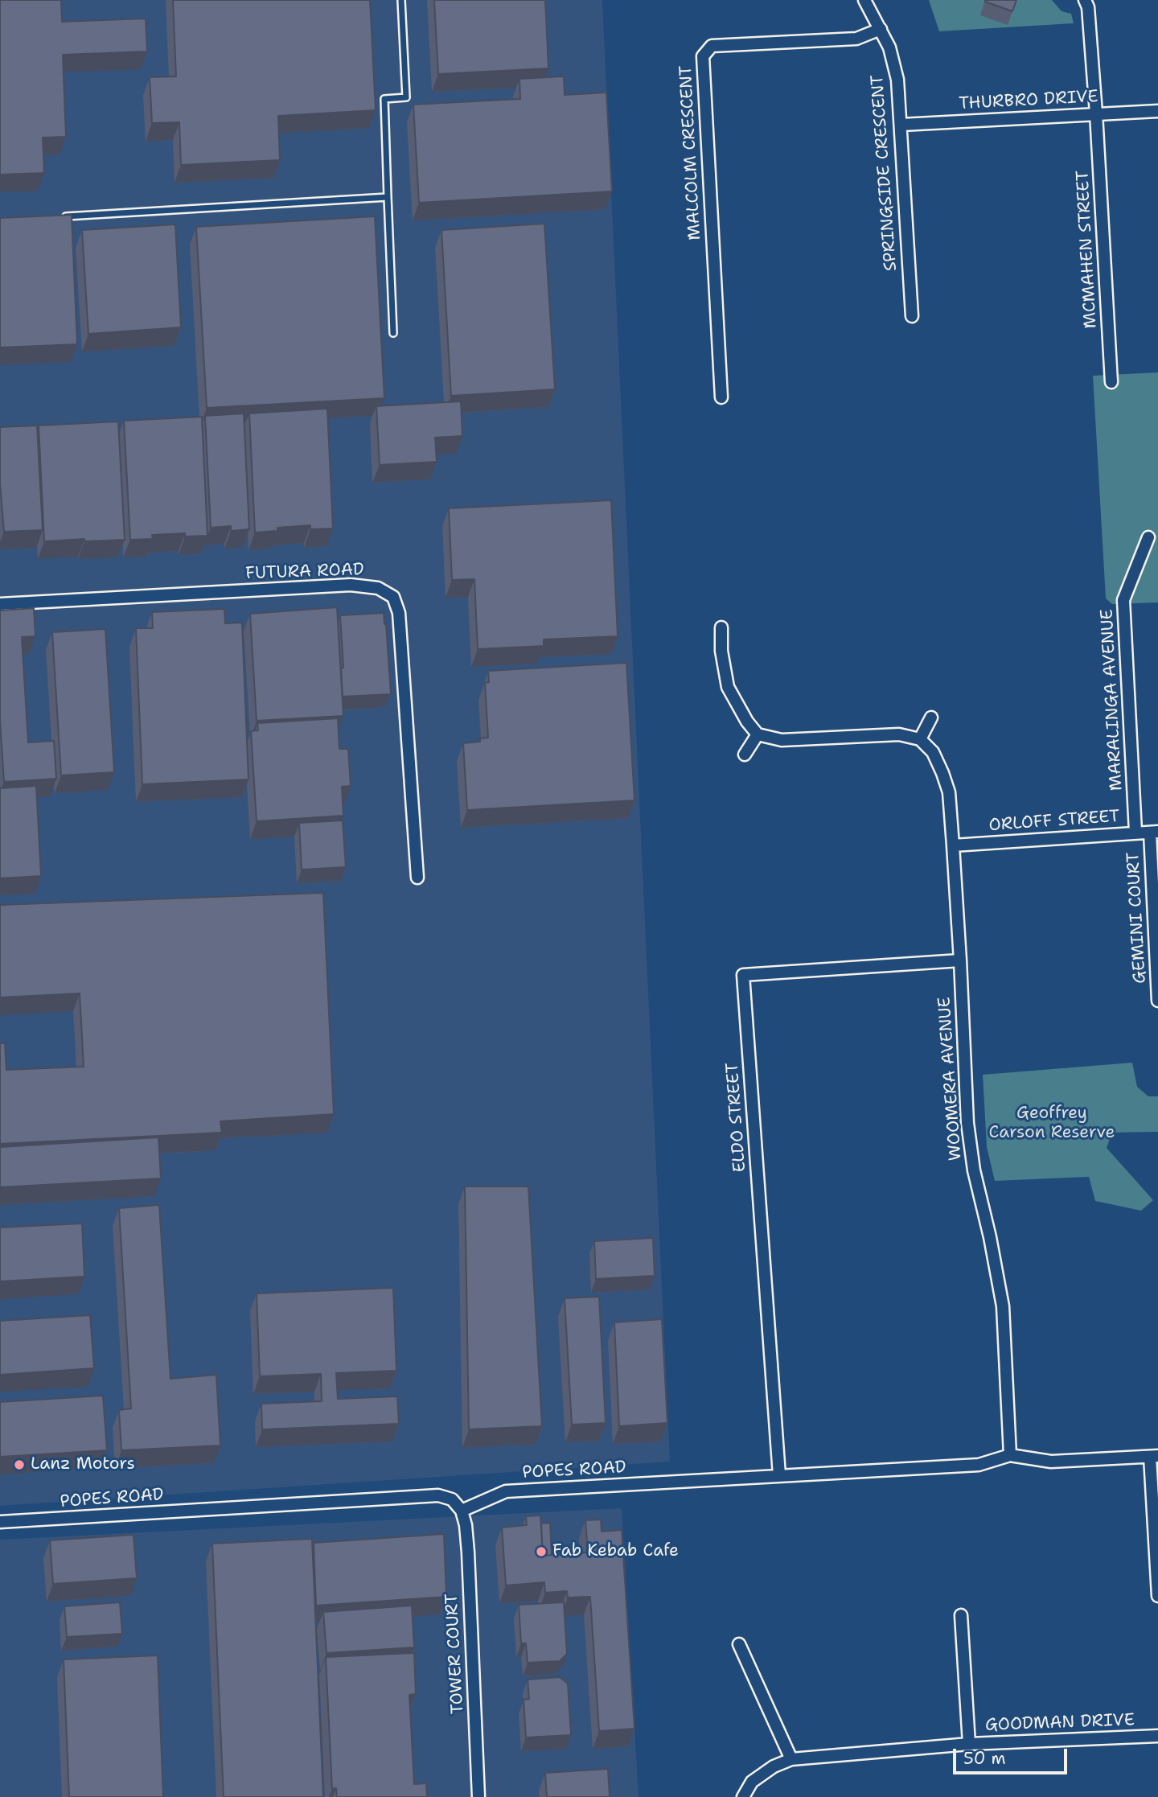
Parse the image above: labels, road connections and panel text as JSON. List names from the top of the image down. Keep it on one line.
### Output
{"streets":{"street":["THURBRO DRIVE","MALCOLM CRESCENT","SPRINGSIDE CRESCENT","MCMAHEN STREET","FUTURA ROAD","MARALINGA AVENUE","ORLOFF STREET","GEMINI COURT","WOOMERA AVENUE","ELDO STREET","POPES ROAD","TOWER COURT","GOODMAN DRIVE"]},"crossings":[["THURBRO DRIVE","SPRINGSIDE CRESCENT"],["THURBRO DRIVE","MCMAHEN STREET"],["MALCOLM CRESCENT","SPRINGSIDE CRESCENT"],["MARALINGA AVENUE","ORLOFF STREET"],["ORLOFF STREET","GEMINI COURT"],["ORLOFF STREET","WOOMERA AVENUE"],["WOOMERA AVENUE","ELDO STREET"],["WOOMERA AVENUE","POPES ROAD"],["ELDO STREET","POPES ROAD"],["POPES ROAD","TOWER COURT"]],"parks":["Geoffrey Carson Reserve"],"places":["Lanz Motors","Fab Kebab Cafe"],"scale_bar":"50 m"}
